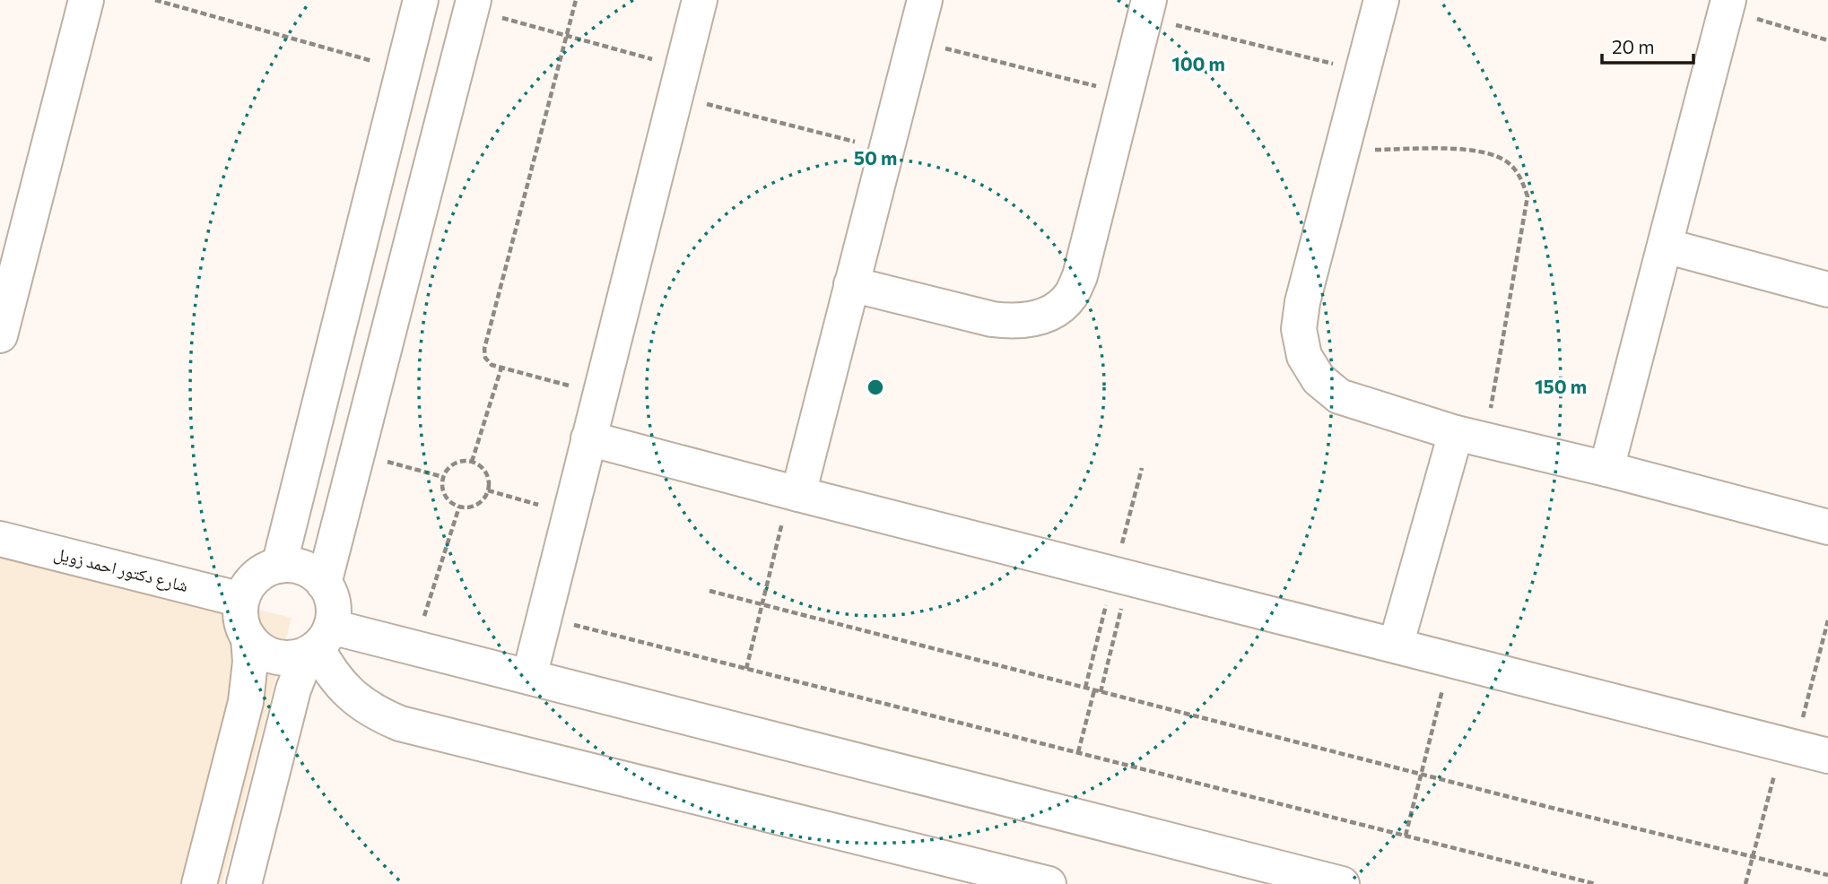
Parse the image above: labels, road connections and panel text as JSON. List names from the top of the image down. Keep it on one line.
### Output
{"streets":{"street":["شارع دكتور احمد زويل"]},"scale_bar":"20 m","rings":["100 m","50 m","150 m"]}
